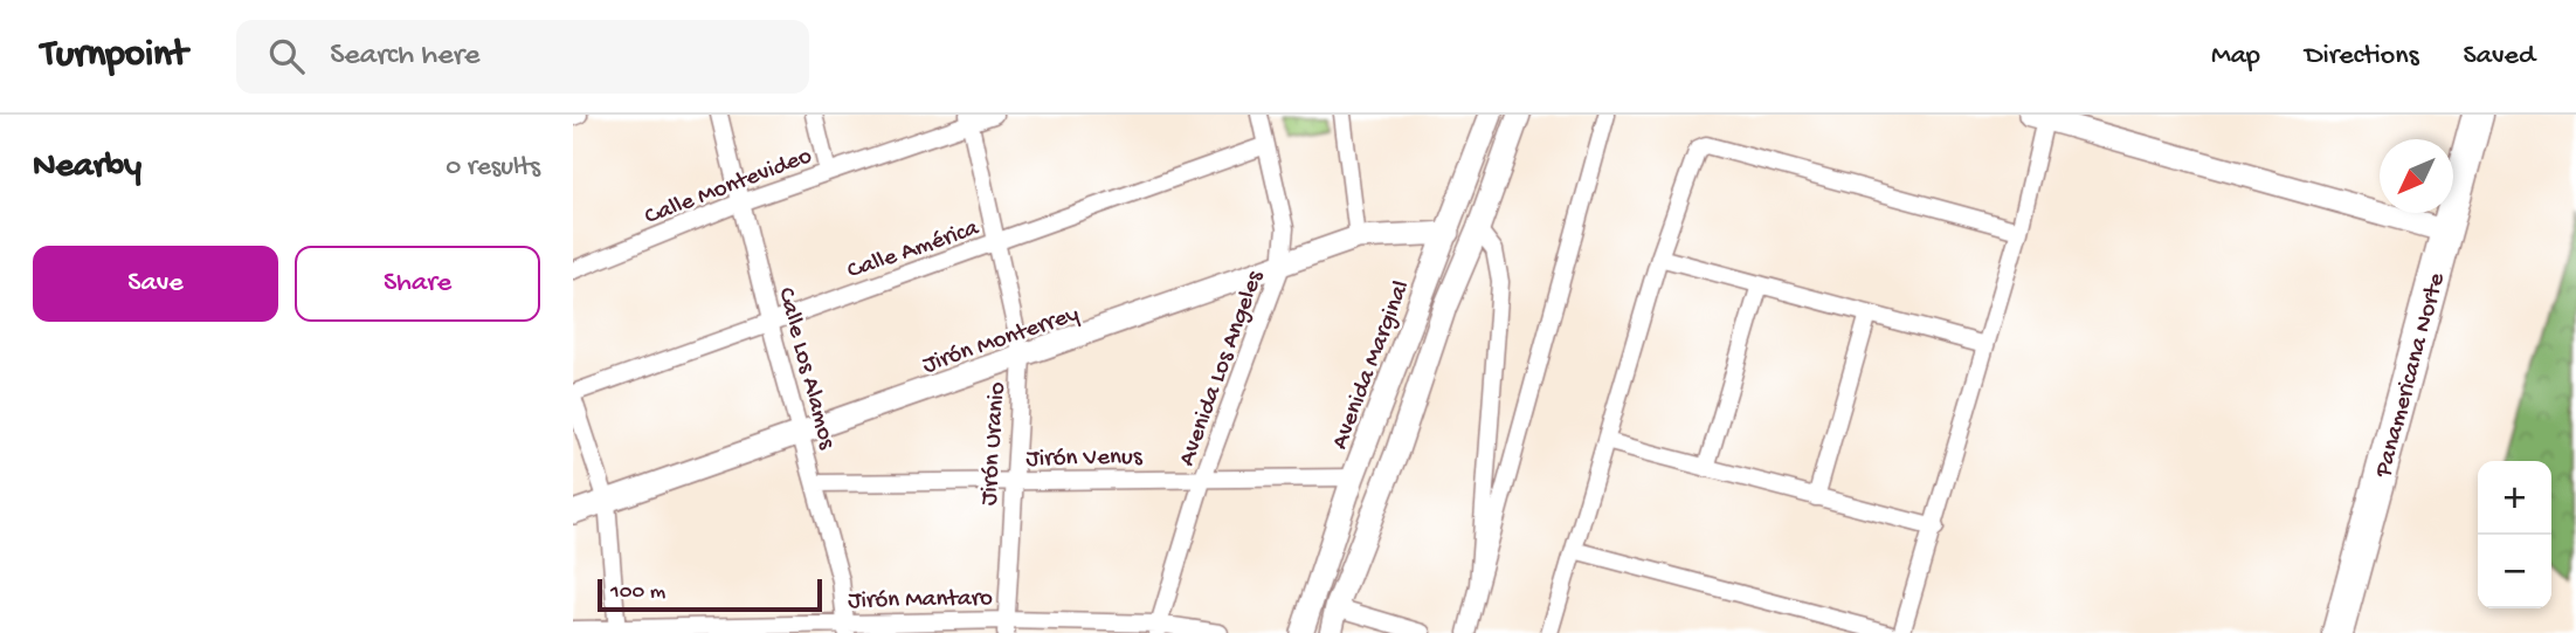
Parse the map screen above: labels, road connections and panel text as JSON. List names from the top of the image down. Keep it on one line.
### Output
{"streets":{"highway":["Panamericana Norte"],"main road":["Jirón Monterrey","Avenida Marginal"],"street":["Calle Montevideo","Calle América","Calle Los Alamos","Avenida Los Angeles","Jirón Uranio","Jirón Venus","Jirón Mantaro"]},"crossings":[["Calle Montevideo","Calle Los Alamos"],["Calle Montevideo","Jirón Uranio"],["Calle América","Calle Los Alamos"],["Calle América","Avenida Los Angeles"],["Calle América","Jirón Uranio"],["Jirón Monterrey","Avenida Marginal"],["Jirón Monterrey","Calle Los Alamos"],["Jirón Monterrey","Avenida Los Angeles"],["Jirón Monterrey","Jirón Uranio"],["Avenida Marginal","Jirón Venus"],["Calle Los Alamos","Jirón Venus"],["Calle Los Alamos","Jirón Mantaro"],["Avenida Los Angeles","Jirón Venus"],["Avenida Los Angeles","Jirón Mantaro"],["Jirón Uranio","Jirón Venus"],["Jirón Uranio","Jirón Mantaro"]],"scale_bar":"100 m","north":"bottom left","page":{"header":"Turnpoint","search":"Search here","nav":["Map","Directions","Saved"],"heading":["Nearby","0 results"],"buttons":["Save","Share"],"map_buttons":["+","−"],"scale":"100 m"}}
